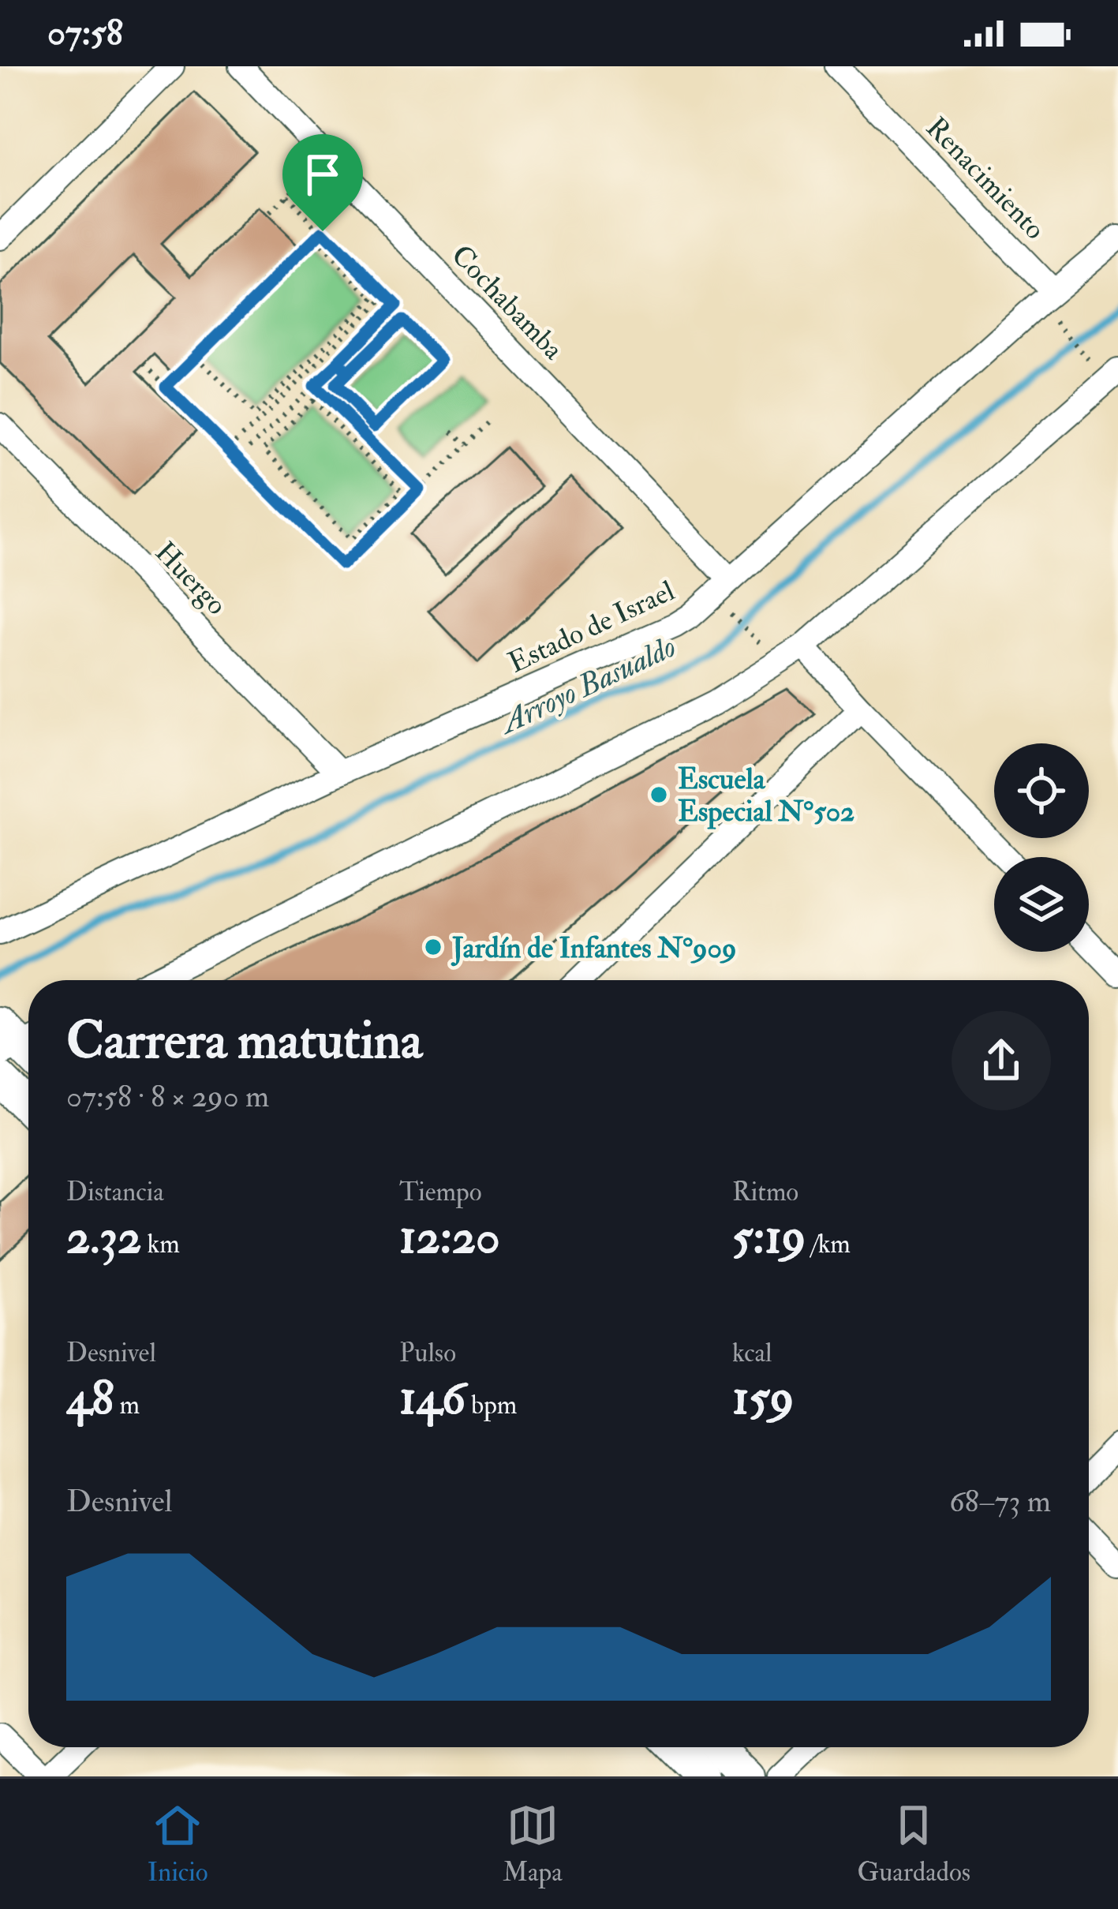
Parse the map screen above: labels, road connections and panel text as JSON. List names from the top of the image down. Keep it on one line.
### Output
{"streets":{"street":["Renacimiento","Cochabamba","Huergo","Estado de Israel"]},"crossings":[["Renacimiento","Estado de Israel"],["Cochabamba","Estado de Israel"],["Huergo","Estado de Israel"]],"water":["Arroyo Basualdo"],"places":["Escuela Especial N°502","Jardín de Infantes N°909"],"page":{"status":"07:58","heading":["Carrera matutina","07:58 · 8 × 290 m"],"stats":[["Distancia","2.32 km"],["Tiempo","12:20"],["Ritmo","5:19 /km"],["Desnivel","48 m"],["Pulso","146 bpm"],["kcal","159"]],"chart":["Desnivel","68–73 m"],"tabs":["Inicio","Mapa","Guardados"]}}
